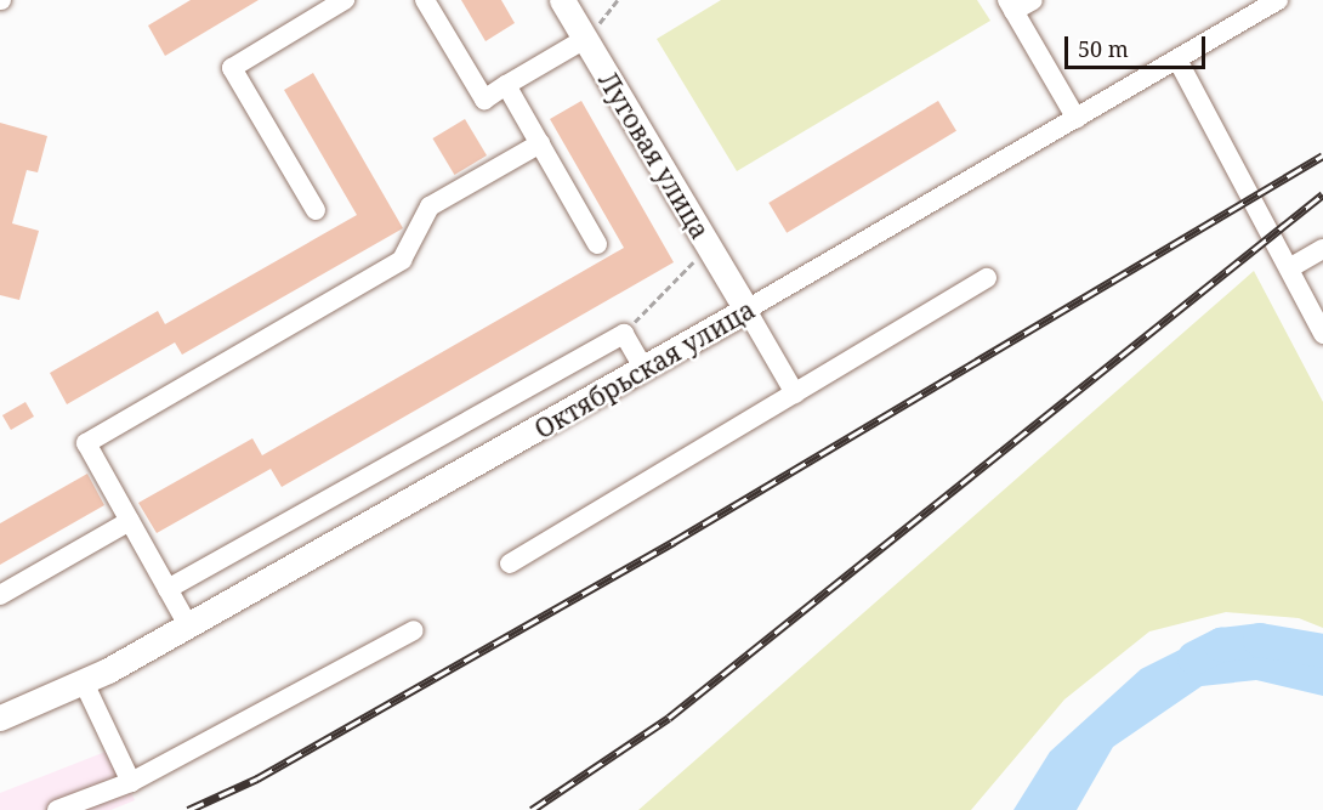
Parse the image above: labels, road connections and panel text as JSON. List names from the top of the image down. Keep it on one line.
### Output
{"streets":{"main road":["Луговая улица","Октябрьская улица"]},"crossings":[["Луговая улица","Октябрьская улица"]],"scale_bar":"50 m"}
